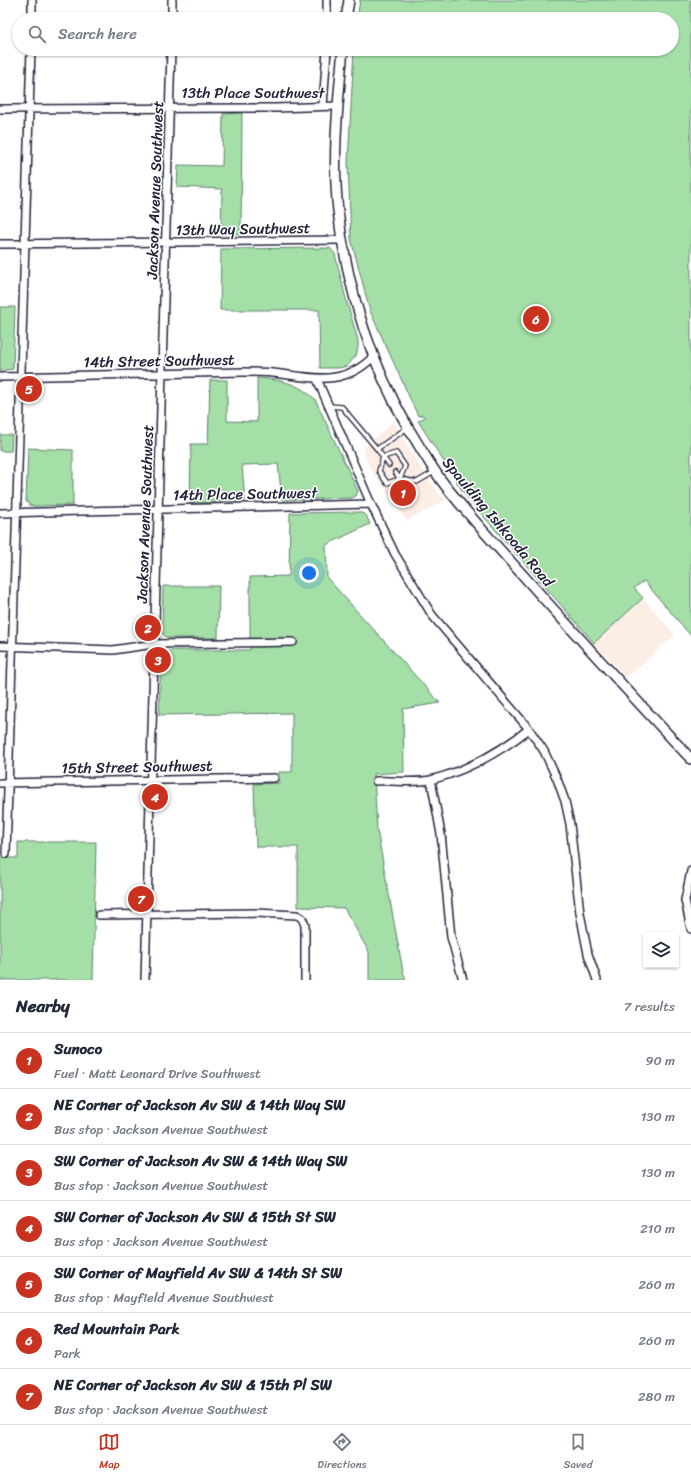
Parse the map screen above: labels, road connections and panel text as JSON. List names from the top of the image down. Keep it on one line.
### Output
{"streets":{"street":["13th Place Southwest","Jackson Avenue Southwest","13th Way Southwest","14th Street Southwest","14th Place Southwest","Spaulding Ishkooda Road","15th Street Southwest"]},"crossings":[["13th Place Southwest","Jackson Avenue Southwest"],["13th Place Southwest","Spaulding Ishkooda Road"],["Jackson Avenue Southwest","13th Way Southwest"],["Jackson Avenue Southwest","14th Street Southwest"],["Jackson Avenue Southwest","14th Place Southwest"],["Jackson Avenue Southwest","15th Street Southwest"],["13th Way Southwest","Spaulding Ishkooda Road"],["14th Street Southwest","Spaulding Ishkooda Road"]],"page":{"search":"Search here","pins":["6","5","1","2","3","4","7"],"heading":["Nearby","7 results"],"list":[{"mark":"1","name":"Sunoco","note":"Fuel · Matt Leonard Drive Southwest","value":"90 m"},{"mark":"2","name":"NE Corner of Jackson Av SW & 14th Way SW","note":"Bus stop · Jackson Avenue Southwest","value":"130 m"},{"mark":"3","name":"SW Corner of Jackson Av SW & 14th Way SW","note":"Bus stop · Jackson Avenue Southwest","value":"130 m"},{"mark":"4","name":"SW Corner of Jackson Av SW & 15th St SW","note":"Bus stop · Jackson Avenue Southwest","value":"210 m"},{"mark":"5","name":"SW Corner of Mayfield Av SW & 14th St SW","note":"Bus stop · Mayfield Avenue Southwest","value":"260 m"},{"mark":"6","name":"Red Mountain Park","note":"Park","value":"260 m"},{"mark":"7","name":"NE Corner of Jackson Av SW & 15th Pl SW","note":"Bus stop · Jackson Avenue Southwest","value":"280 m"}],"nav":["Map","Directions","Saved"]}}
